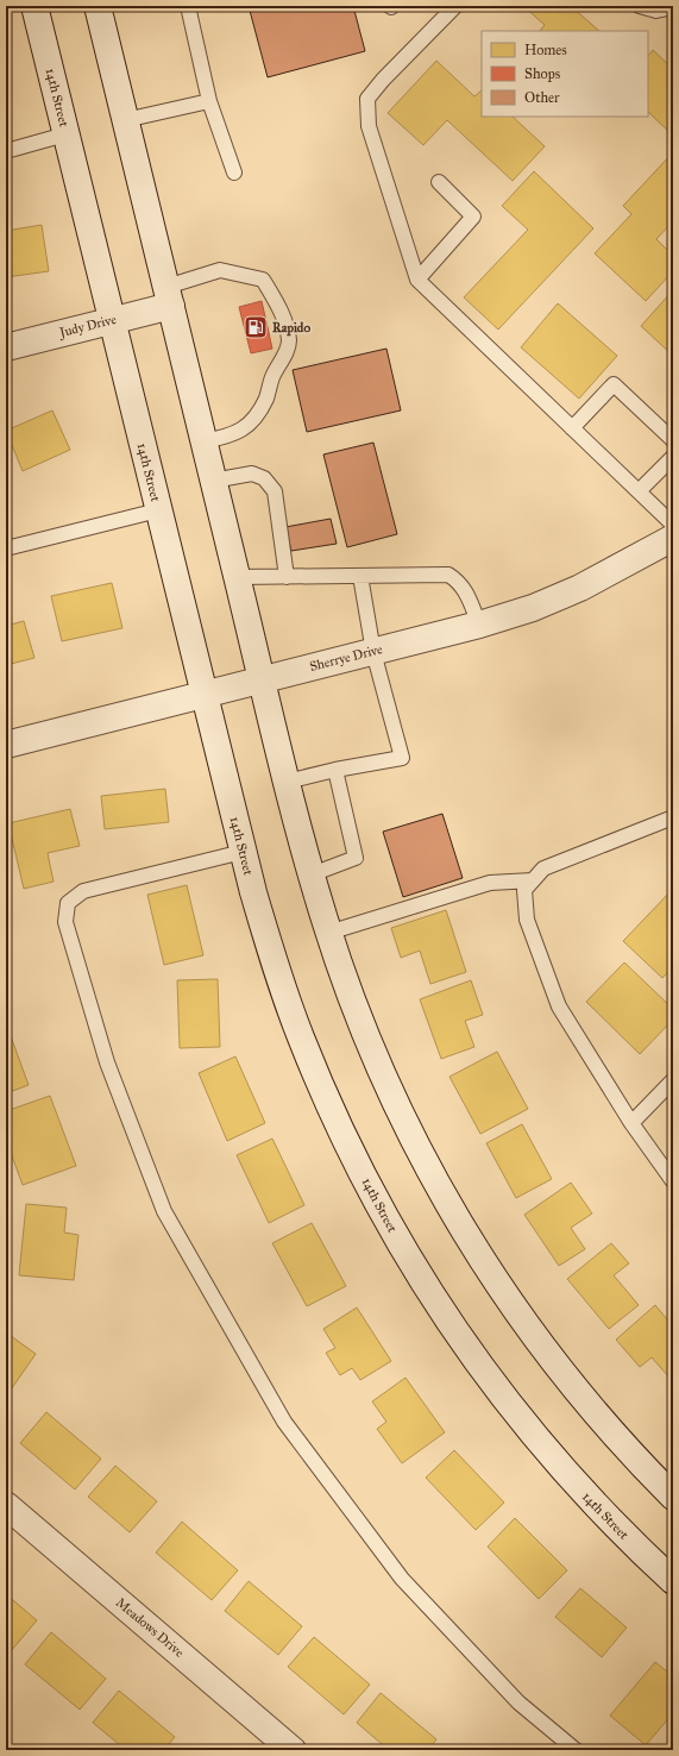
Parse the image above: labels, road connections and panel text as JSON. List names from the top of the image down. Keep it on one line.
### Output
{"streets":{"main road":["14th Street","Judy Drive","Sherrye Drive","Meadows Drive"]},"crossings":[["14th Street","Judy Drive"],["14th Street","Sherrye Drive"]],"places":{"fuel station":["Rapido"]},"legend":["Homes","Shops","Other"]}
